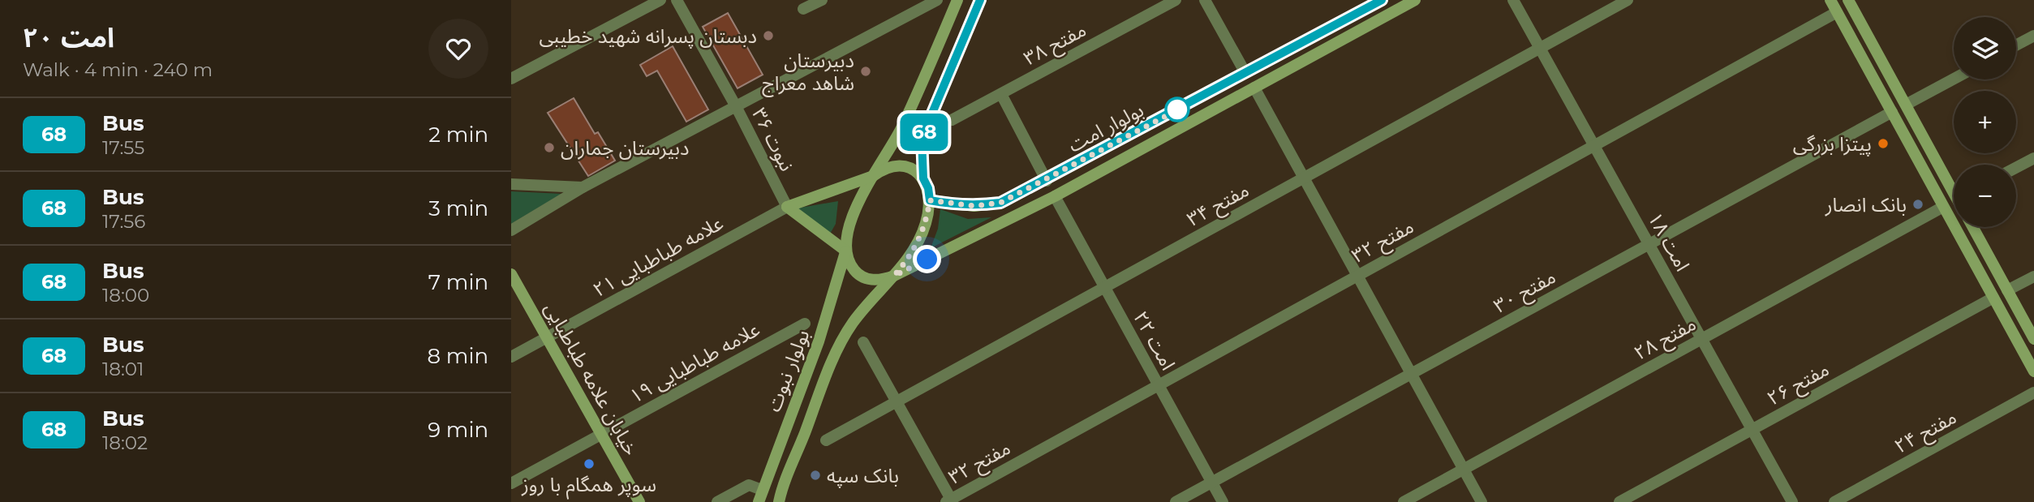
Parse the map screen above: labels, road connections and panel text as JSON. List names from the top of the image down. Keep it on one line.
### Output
{"streets":{"main road":["بولوار امت","بولوار نبوت","خیابان علامه طباطبایی"],"street":["مفتح ۳۸","نبوت ۳۶","مفتح ۳۴","مفتح ۳۲","امت ۱۸","علامه طباطبایی ۲۱","مفتح ۳۰","مفتح ۲۸","امت ۲۲","علامه طباطبایی ۱۹","مفتح ۲۶","مفتح ۲۴"]},"crossings":[["بولوار امت","امت ۲۲"],["بولوار امت","بولوار نبوت"],["نبوت ۳۶","علامه طباطبایی ۲۱"],["مفتح ۳۴","امت ۱۸"],["مفتح ۳۴","امت ۲۲"],["مفتح ۳۲","امت ۱۸"],["مفتح ۳۲","امت ۲۲"],["امت ۱۸","مفتح ۳۰"],["امت ۱۸","مفتح ۲۸"],["امت ۱۸","مفتح ۲۶"],["علامه طباطبایی ۲۱","خیابان علامه طباطبایی"],["مفتح ۳۰","امت ۲۲"],["علامه طباطبایی ۱۹","خیابان علامه طباطبایی"]],"places":["دبستان پسرانه شهید خطیبی","دبیرستان شاهد معراج","پیتزا بزرگی","دبیرستان جماران","بانک انصار","سوپر همگام با روز","بانک سپه"],"lines":["bus line 68"],"page":{"heading":["امت ۲۰","Walk · 4 min · 240 m"],"on_map":"68","map_buttons":["+","−"],"list":[{"mark":"68","name":"Bus","note":"17:55","value":"2 min"},{"mark":"68","name":"Bus","note":"17:56","value":"3 min"},{"mark":"68","name":"Bus","note":"18:00","value":"7 min"},{"mark":"68","name":"Bus","note":"18:01","value":"8 min"},{"mark":"68","name":"Bus","note":"18:02","value":"9 min"}]}}
